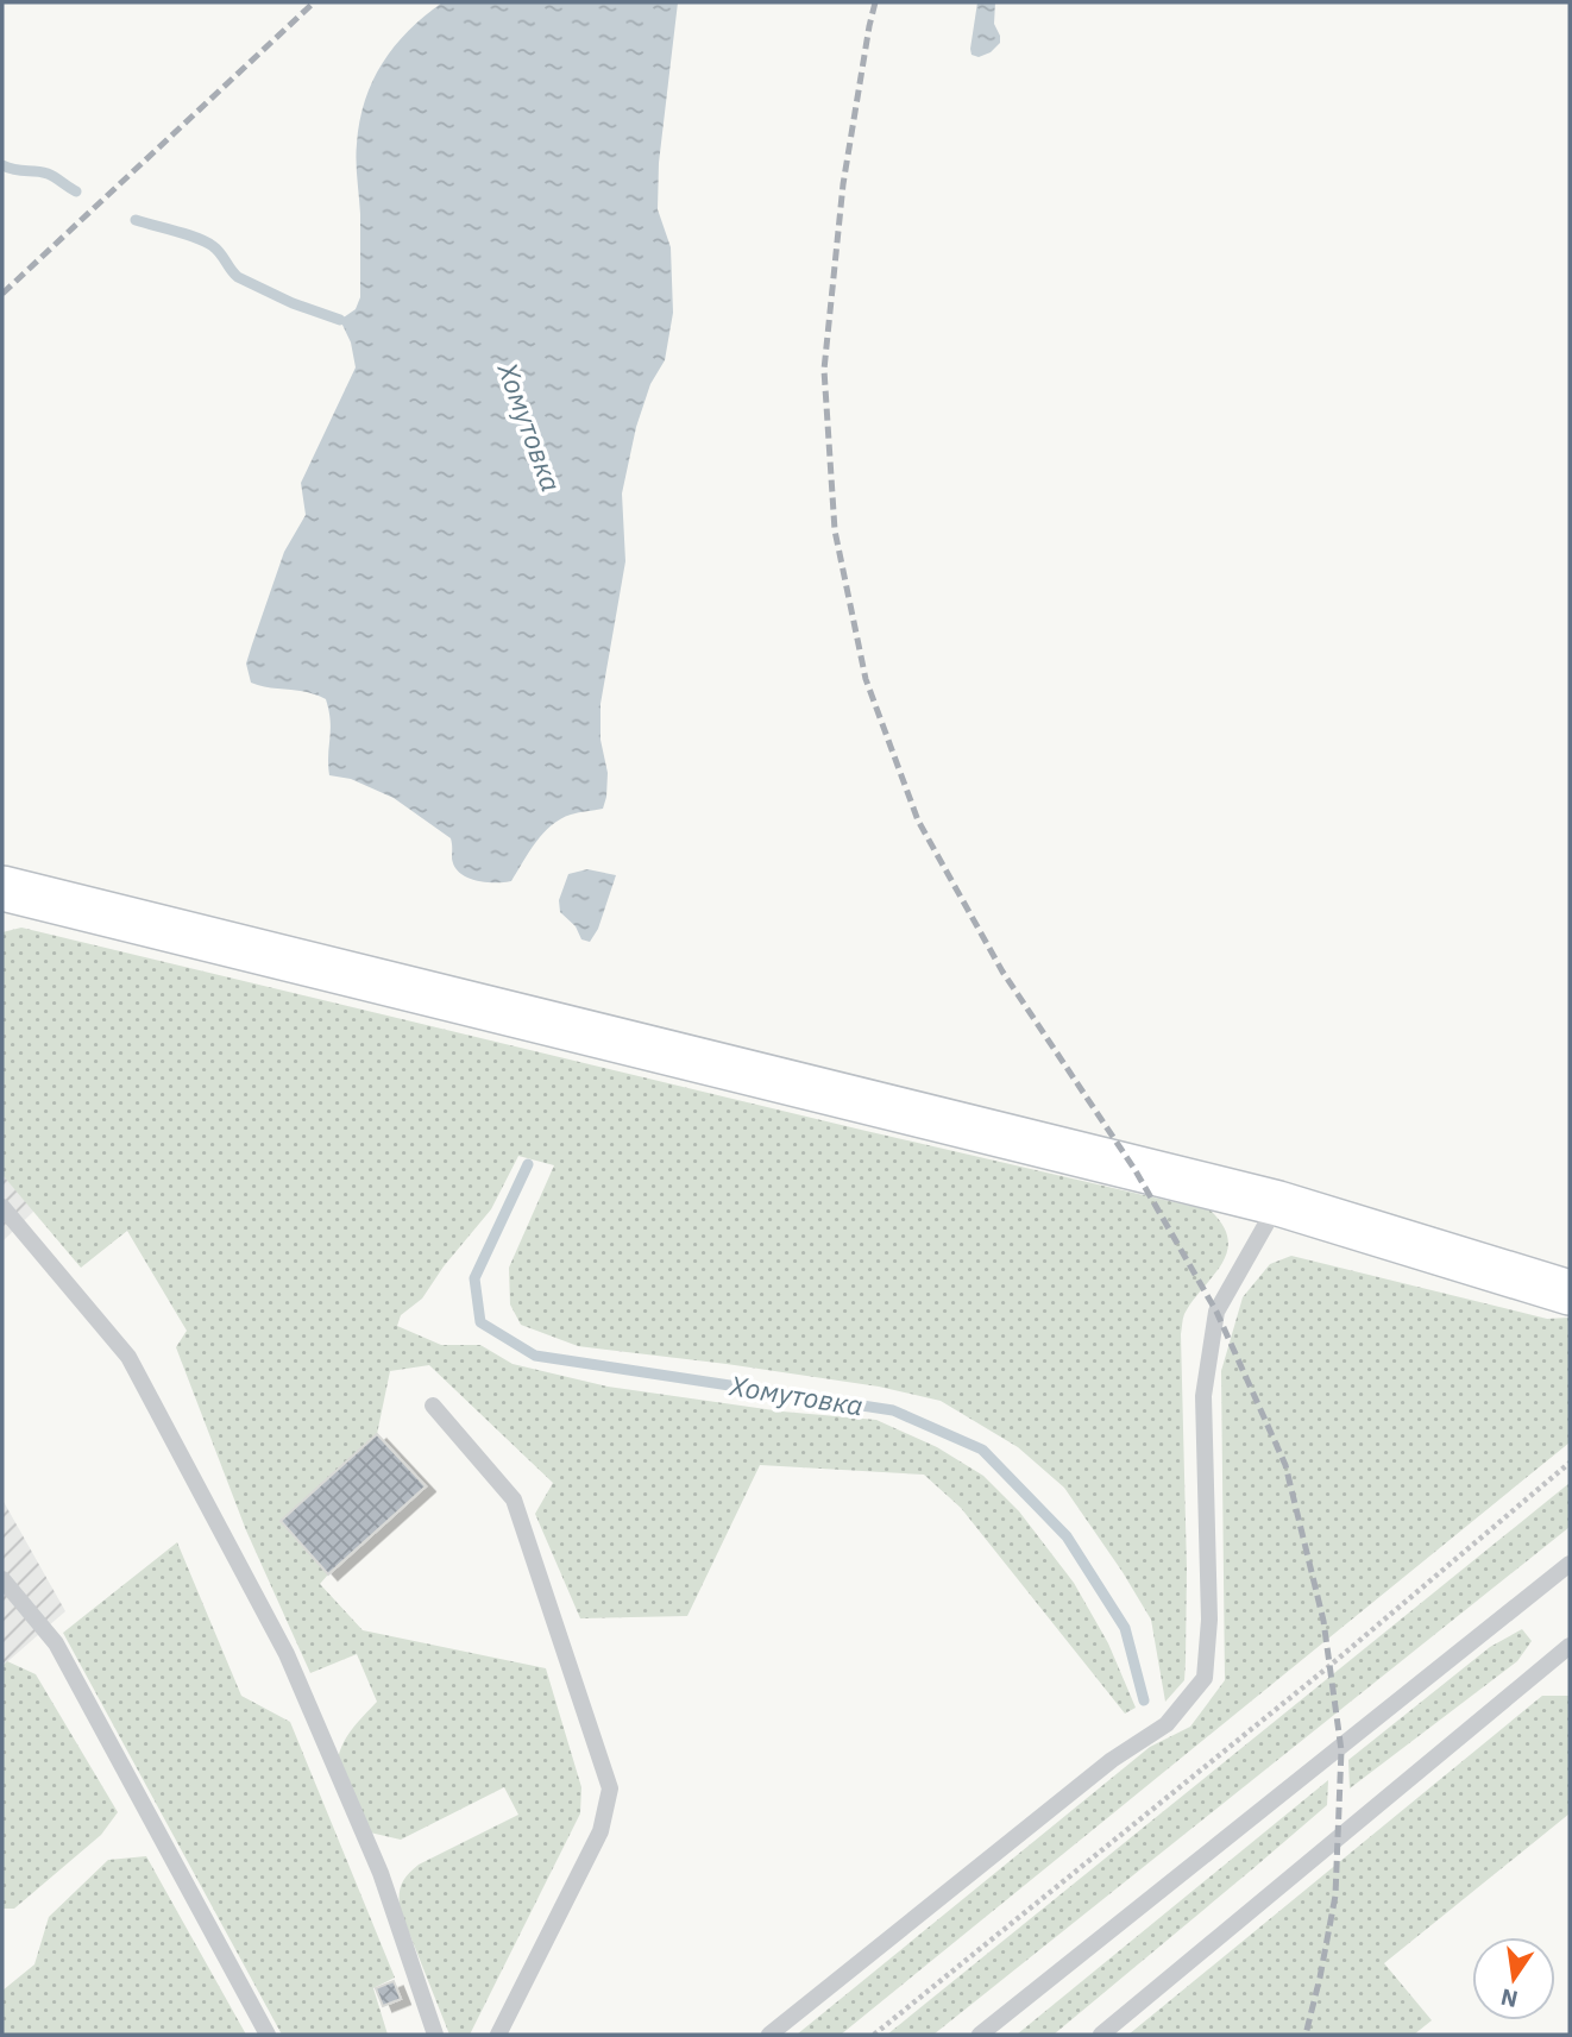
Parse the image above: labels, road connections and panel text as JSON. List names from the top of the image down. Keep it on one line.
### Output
{"water":["Хомутовка"],"north":"bottom"}
